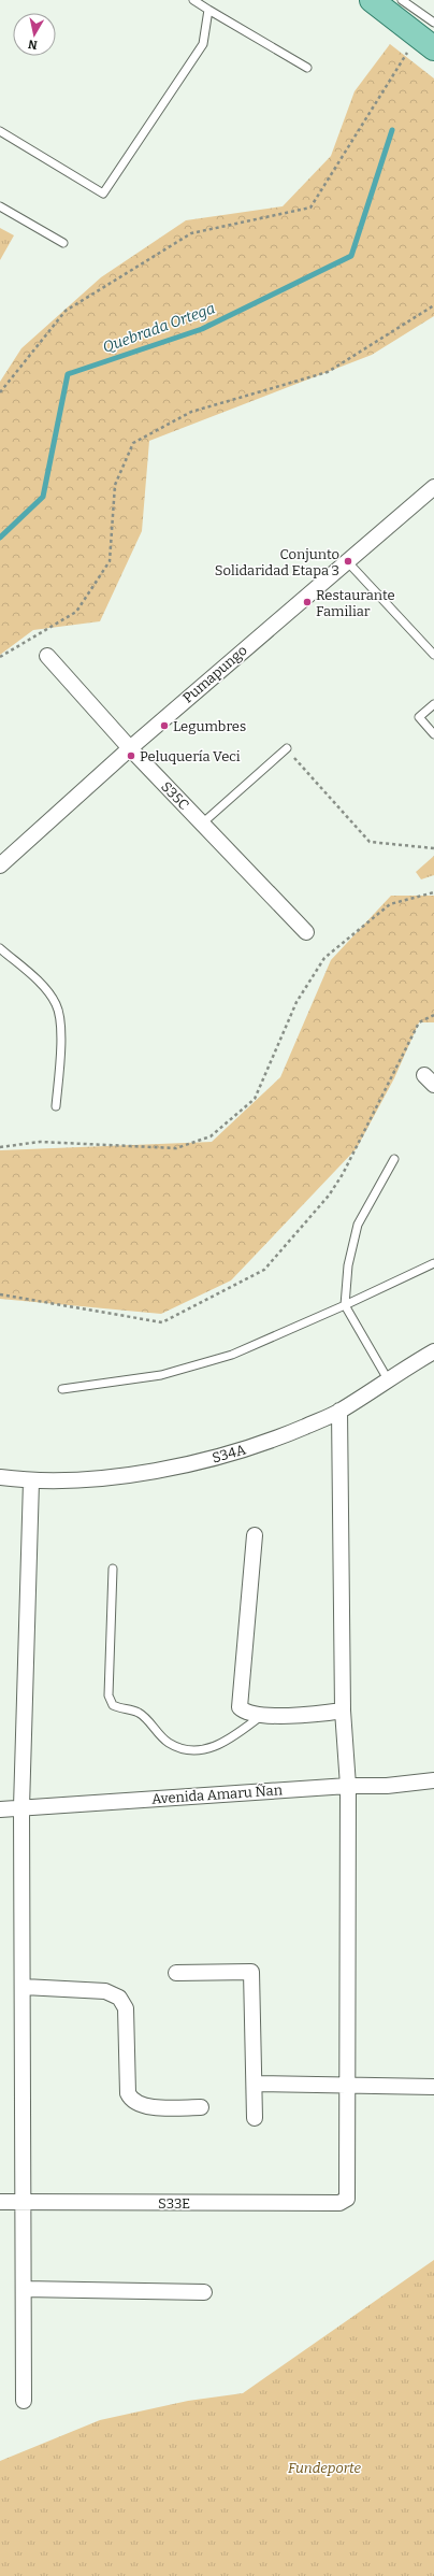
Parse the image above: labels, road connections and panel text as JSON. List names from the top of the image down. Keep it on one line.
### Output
{"streets":{"street":["Pumapungo","S35C","S34A","Avenida Amaru Ñan","S33E"]},"crossings":[["Pumapungo","S35C"]],"water":["Quebrada Ortega"],"parks":["Fundeporte"],"places":["Conjunto Solidaridad Etapa 3","Restaurante Familiar","Legumbres","Peluquería Veci"],"north":"bottom"}
